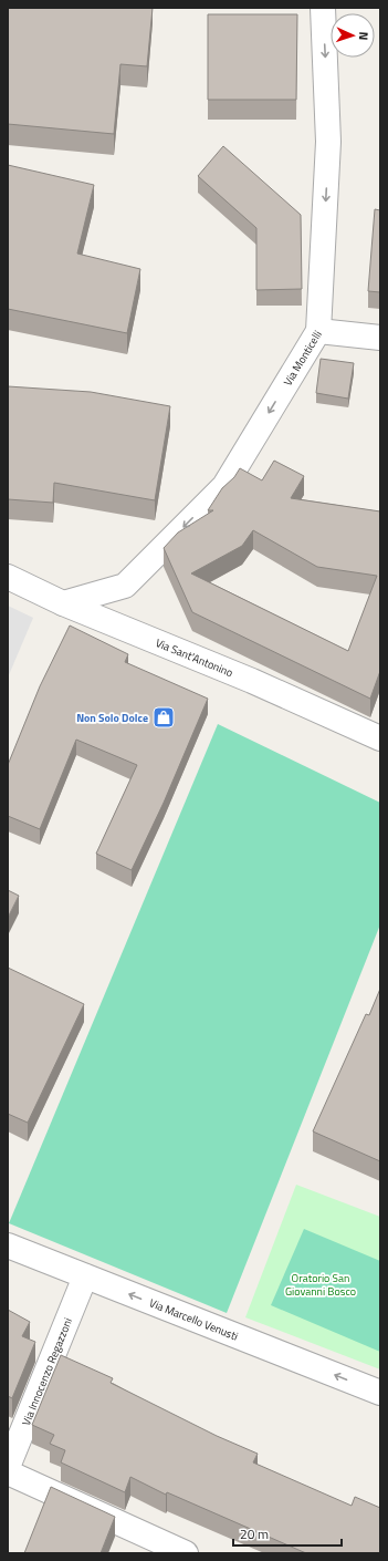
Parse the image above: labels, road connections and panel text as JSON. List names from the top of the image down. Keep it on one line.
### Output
{"streets":{"street":["Via Monticelli","Via Sant'Antonino","Via Marcello Venusti","Via Innocenzo Regazzoni"]},"crossings":[["Via Monticelli","Via Sant'Antonino"],["Via Marcello Venusti","Via Innocenzo Regazzoni"]],"one_way":["Via Monticelli"],"parks":["Oratorio San Giovanni Bosco"],"places":{"shop":["Non Solo Dolce"]},"scale_bar":"20 m","north":"right"}
